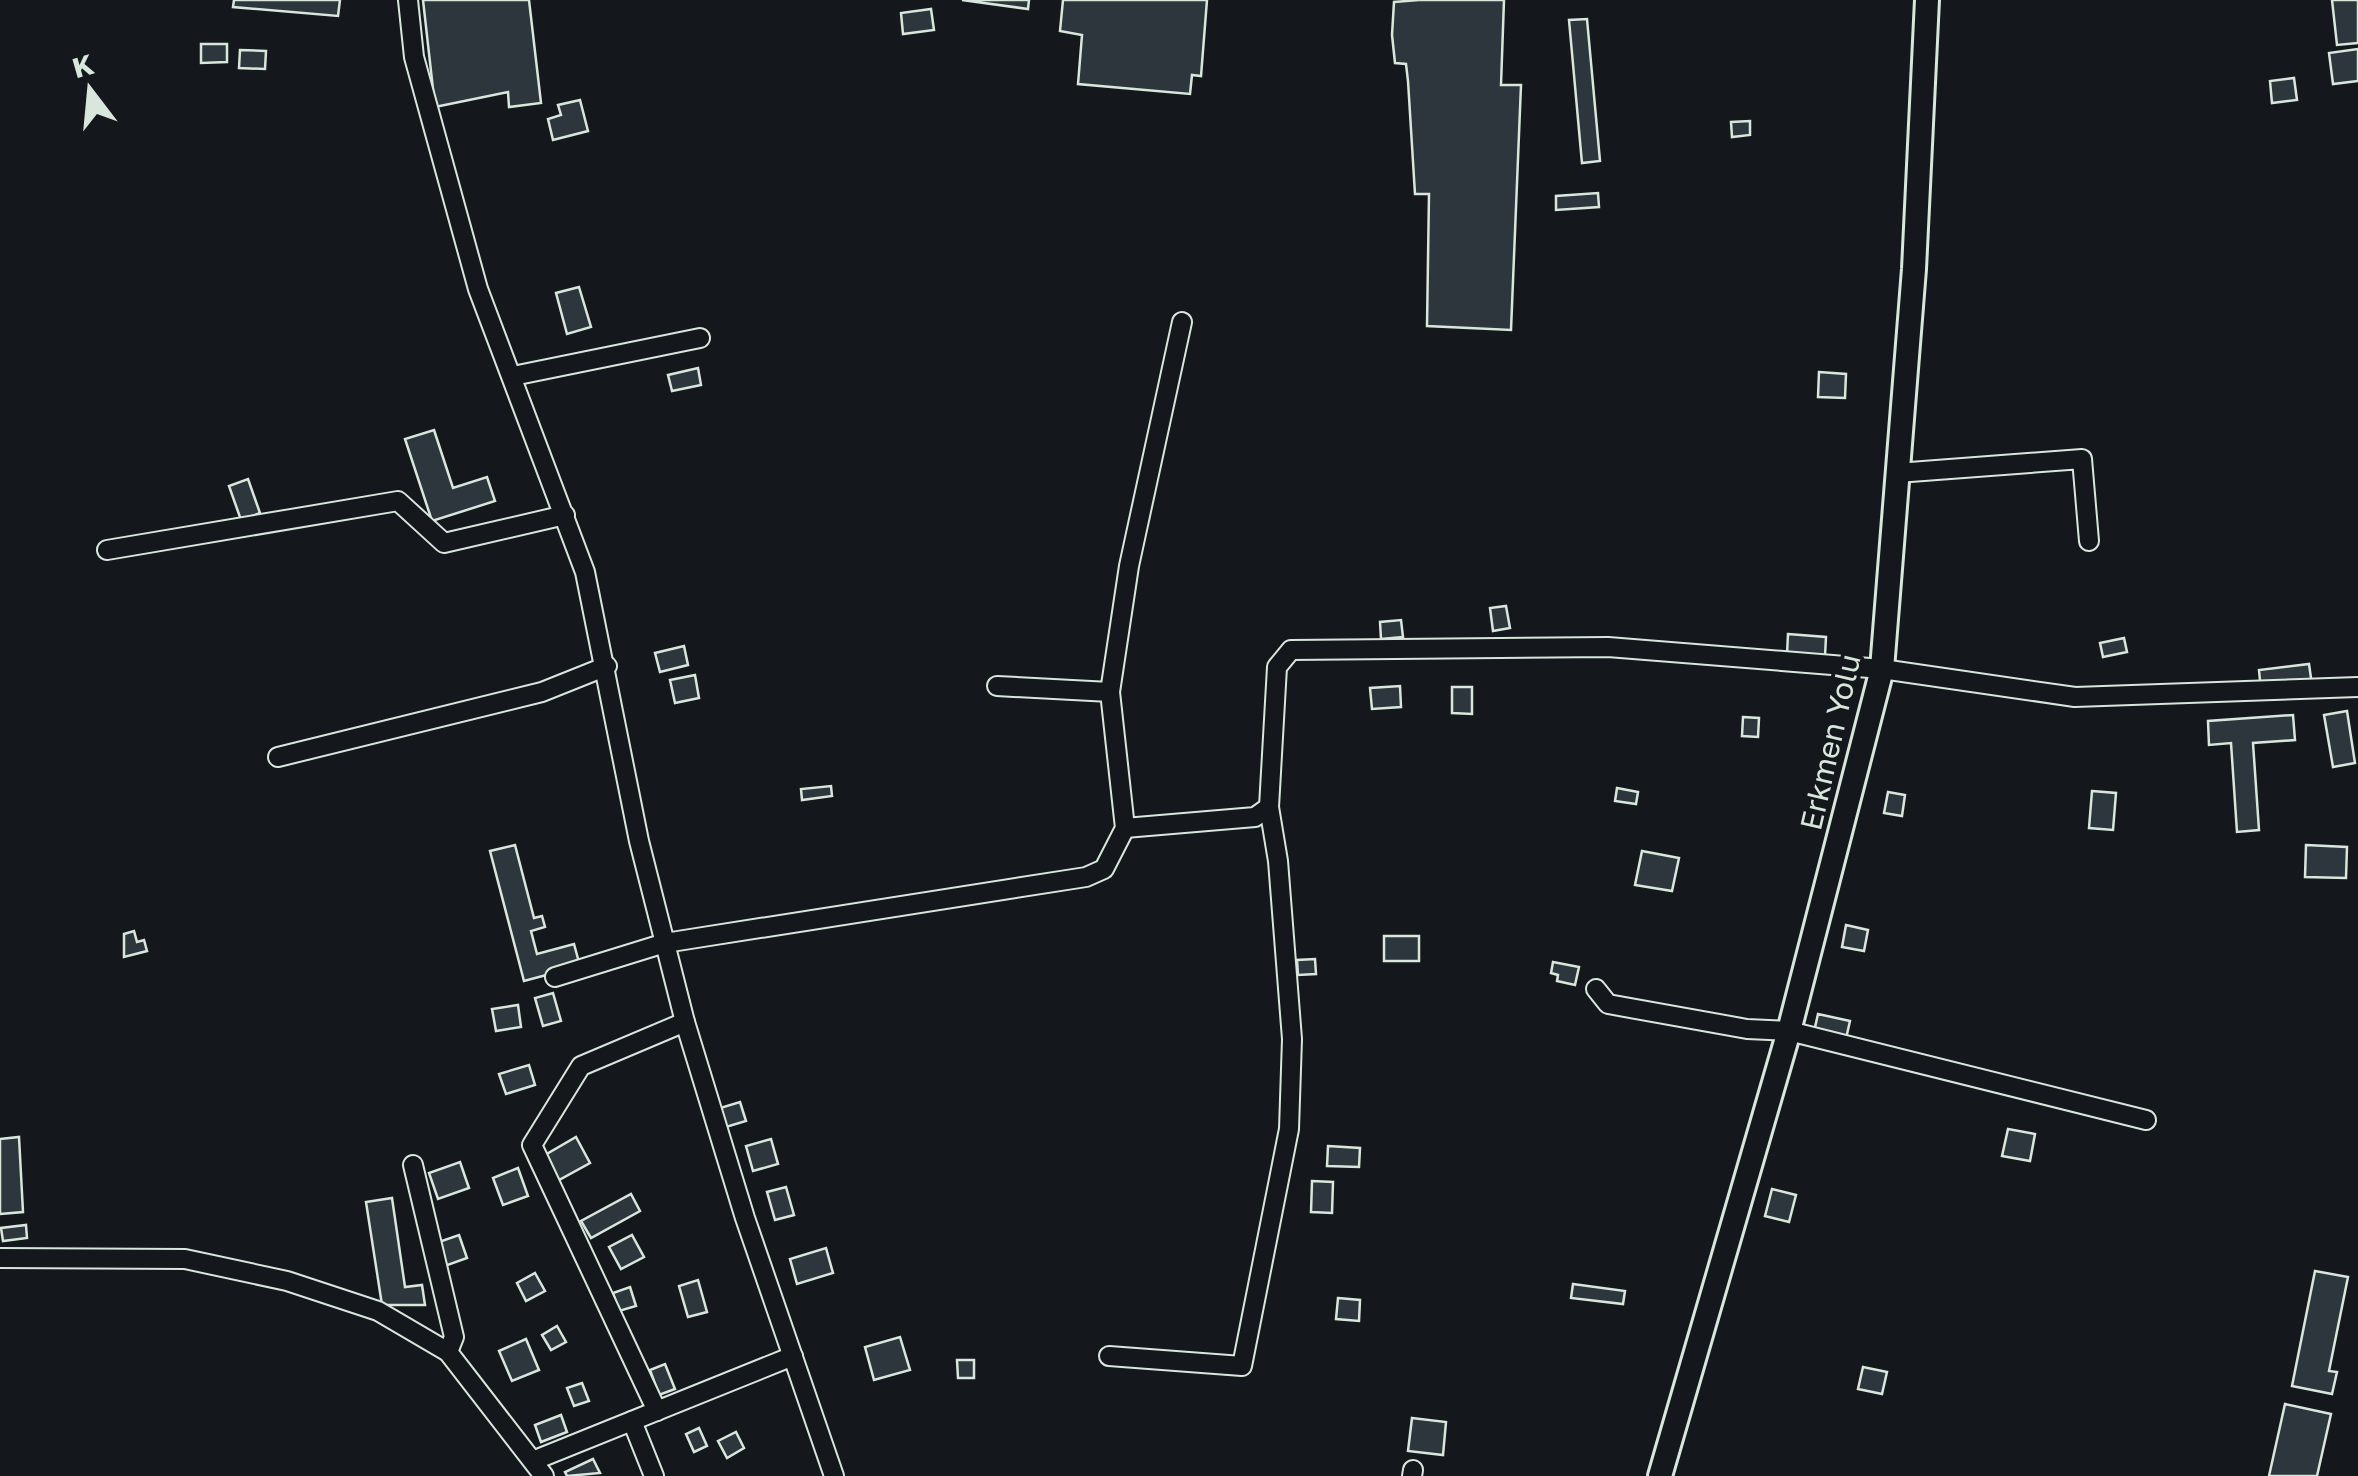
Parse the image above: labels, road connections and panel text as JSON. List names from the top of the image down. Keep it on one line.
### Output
{"streets":{"street":["Erkmen Yolu"]},"north":"top"}
